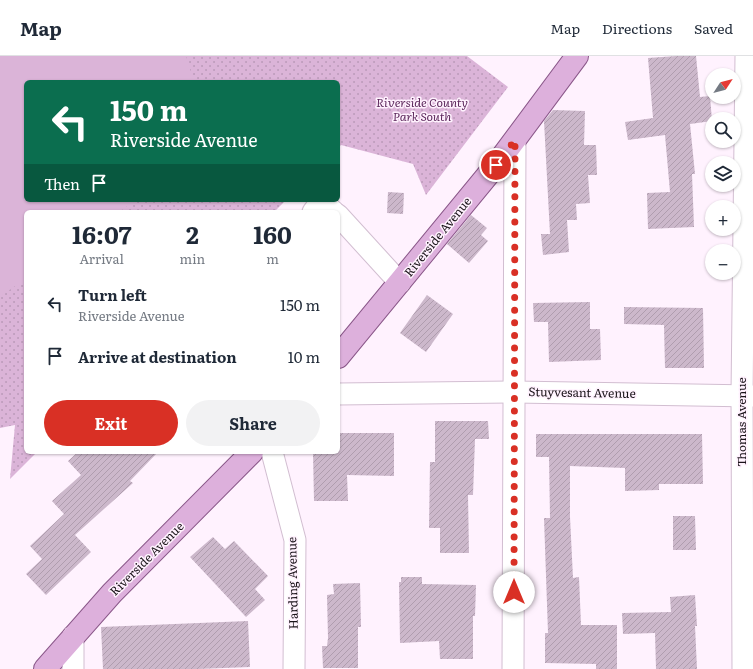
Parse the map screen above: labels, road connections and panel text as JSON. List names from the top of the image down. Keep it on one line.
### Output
{"streets":{"main road":["Riverside Avenue"],"street":["Stuyvesant Avenue","Thomas Avenue","Harding Avenue"]},"crossings":[["Stuyvesant Avenue","Thomas Avenue"]],"parks":["Riverside County Park South"],"north":"top right","page":{"header":"Map","nav":["Map","Directions","Saved"],"map_buttons":["+","−"],"turn":["150 m","Riverside Avenue"],"then":"Then","eta":["16:07","Arrival","2","min","160","m"],"list":[{"name":"Turn left","note":"Riverside Avenue","value":"150 m"},{"name":"Arrive at destination","value":"10 m"}],"buttons":["Exit","Share"]}}
